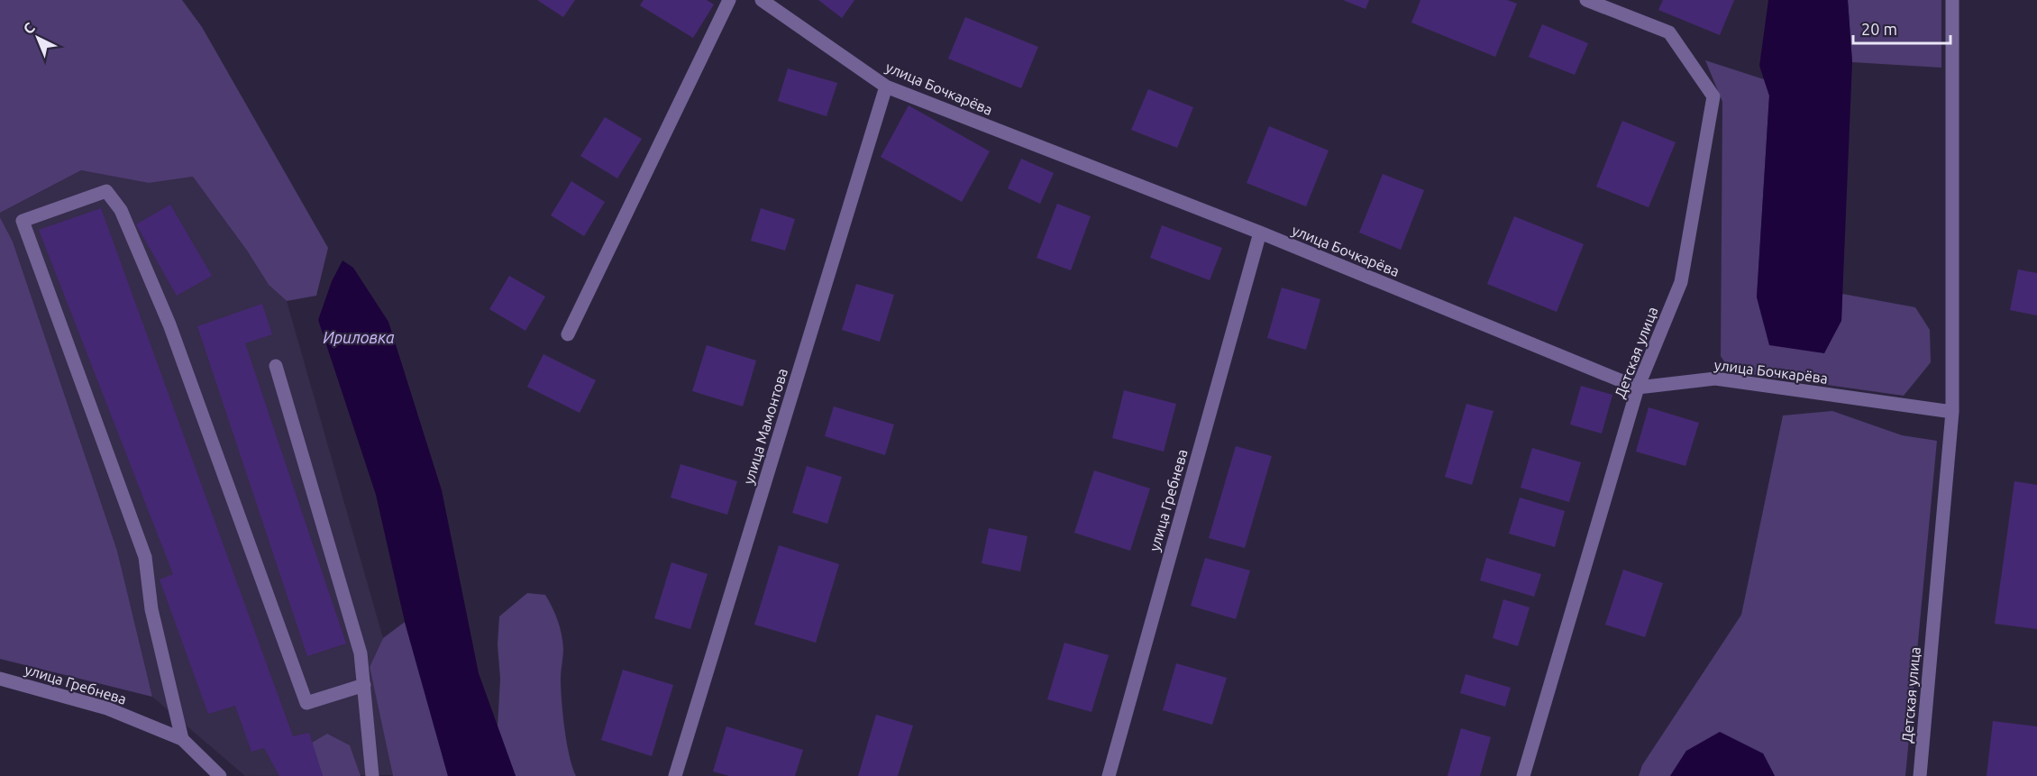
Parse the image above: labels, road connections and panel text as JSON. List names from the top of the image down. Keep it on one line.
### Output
{"streets":{"street":["улица Бочкарёва","Детская улица","улица Мамонтова","улица Гребнева"]},"crossings":[["улица Бочкарёва","Детская улица"],["улица Бочкарёва","улица Мамонтова"],["улица Бочкарёва","улица Гребнева"]],"water":["Ириловка"],"scale_bar":"20 m","north":"top left"}
